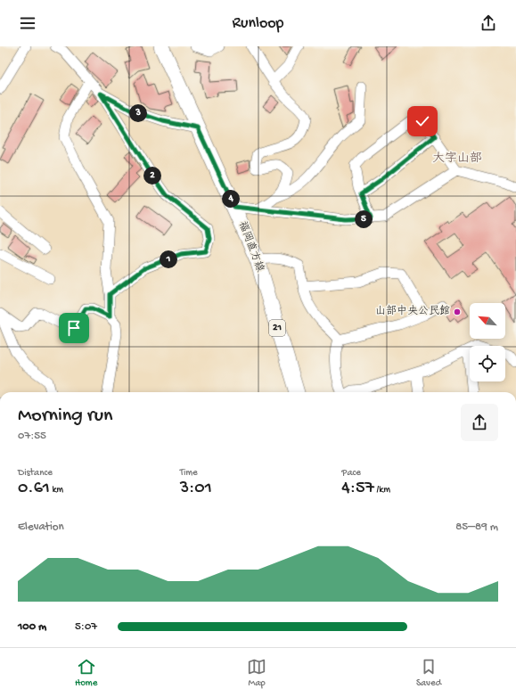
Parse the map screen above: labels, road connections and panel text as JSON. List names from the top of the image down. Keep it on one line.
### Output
{"streets":{"main road":["福岡直方線","21"]},"districts":["大字山部"],"places":["山部中央公民館"],"north":"top left","page":{"header":"Runloop","pins":["3","2","4","5","1"],"heading":["Morning run","07:55"],"stats":[["Distance","0.61 km"],["Time","3:01"],["Pace","4:57 /km"]],"chart":["Elevation","85–89 m"],"list":[{"name":"100 m","note":"5:07"}],"tabs":["Home","Map","Saved"]}}
